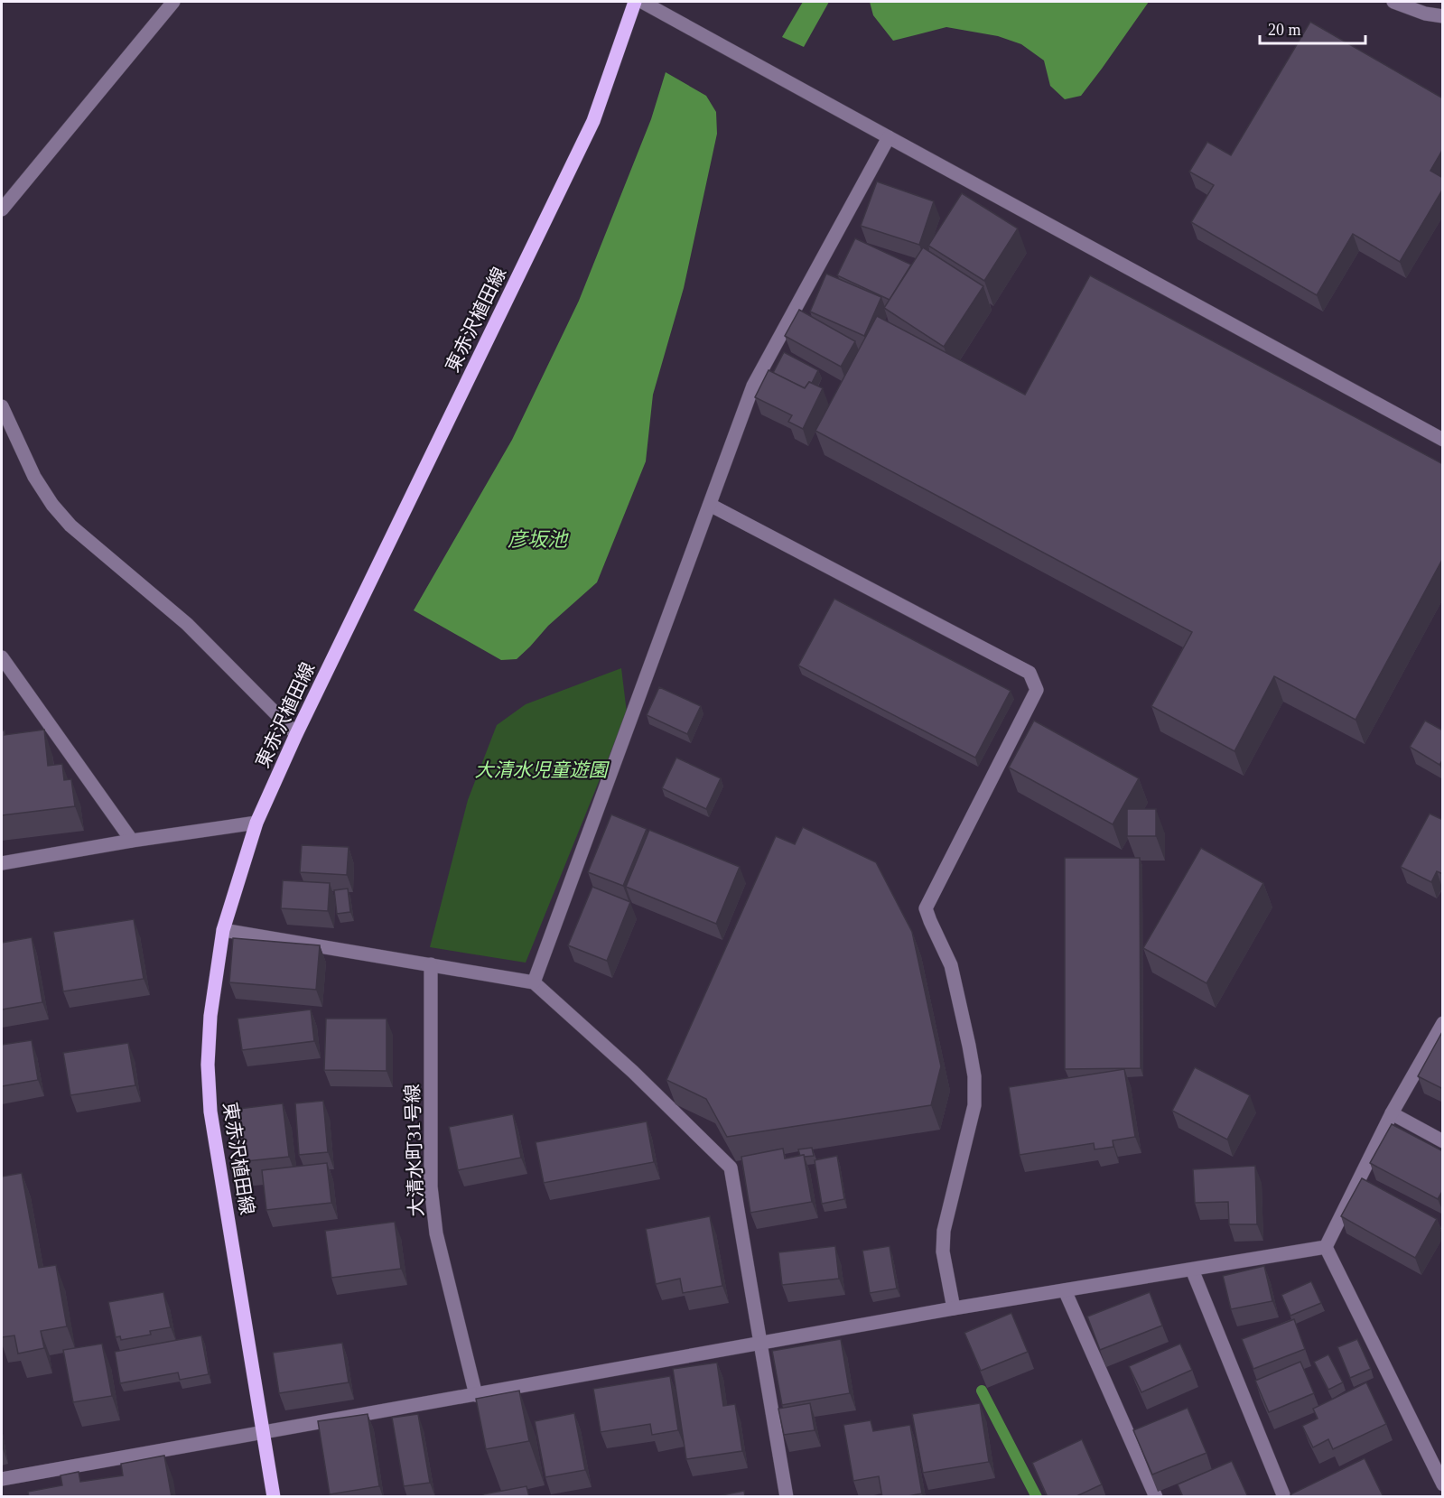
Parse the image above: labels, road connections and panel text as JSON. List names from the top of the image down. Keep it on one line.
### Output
{"streets":{"main road":["東赤沢植田線"],"street":["大清水町31号線"]},"water":["彦坂池"],"parks":["大清水児童遊園"],"scale_bar":"20 m"}
